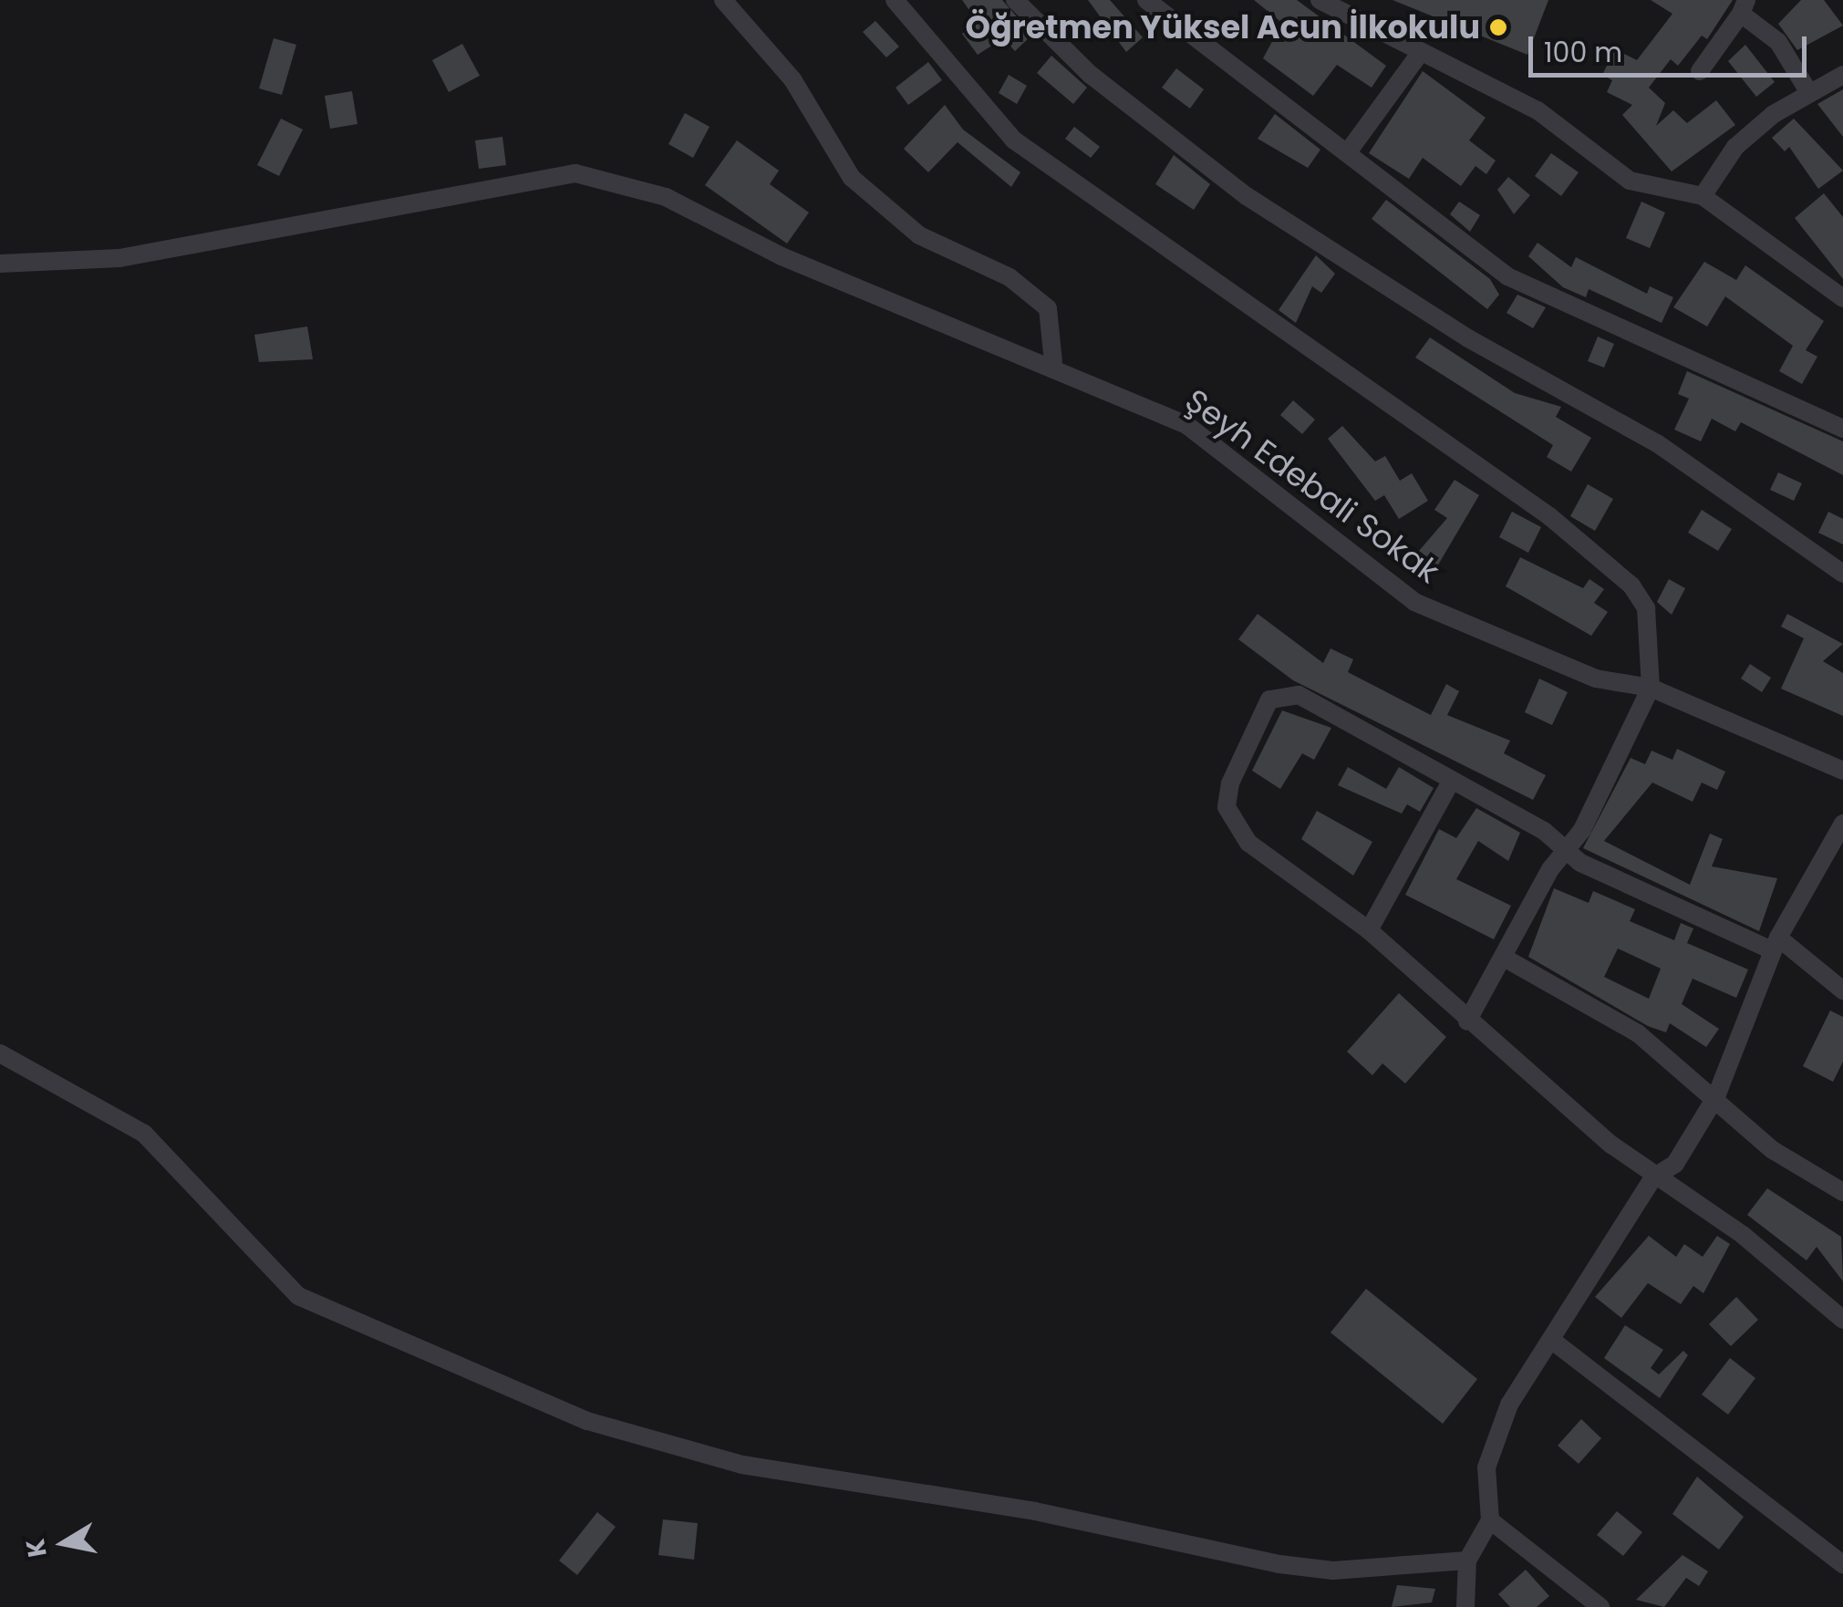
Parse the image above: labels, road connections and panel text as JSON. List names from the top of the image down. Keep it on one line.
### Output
{"streets":{"street":["Şeyh Edebali Sokak"]},"places":["Öğretmen Yüksel Acun İlkokulu"],"scale_bar":"100 m","north":"left"}
